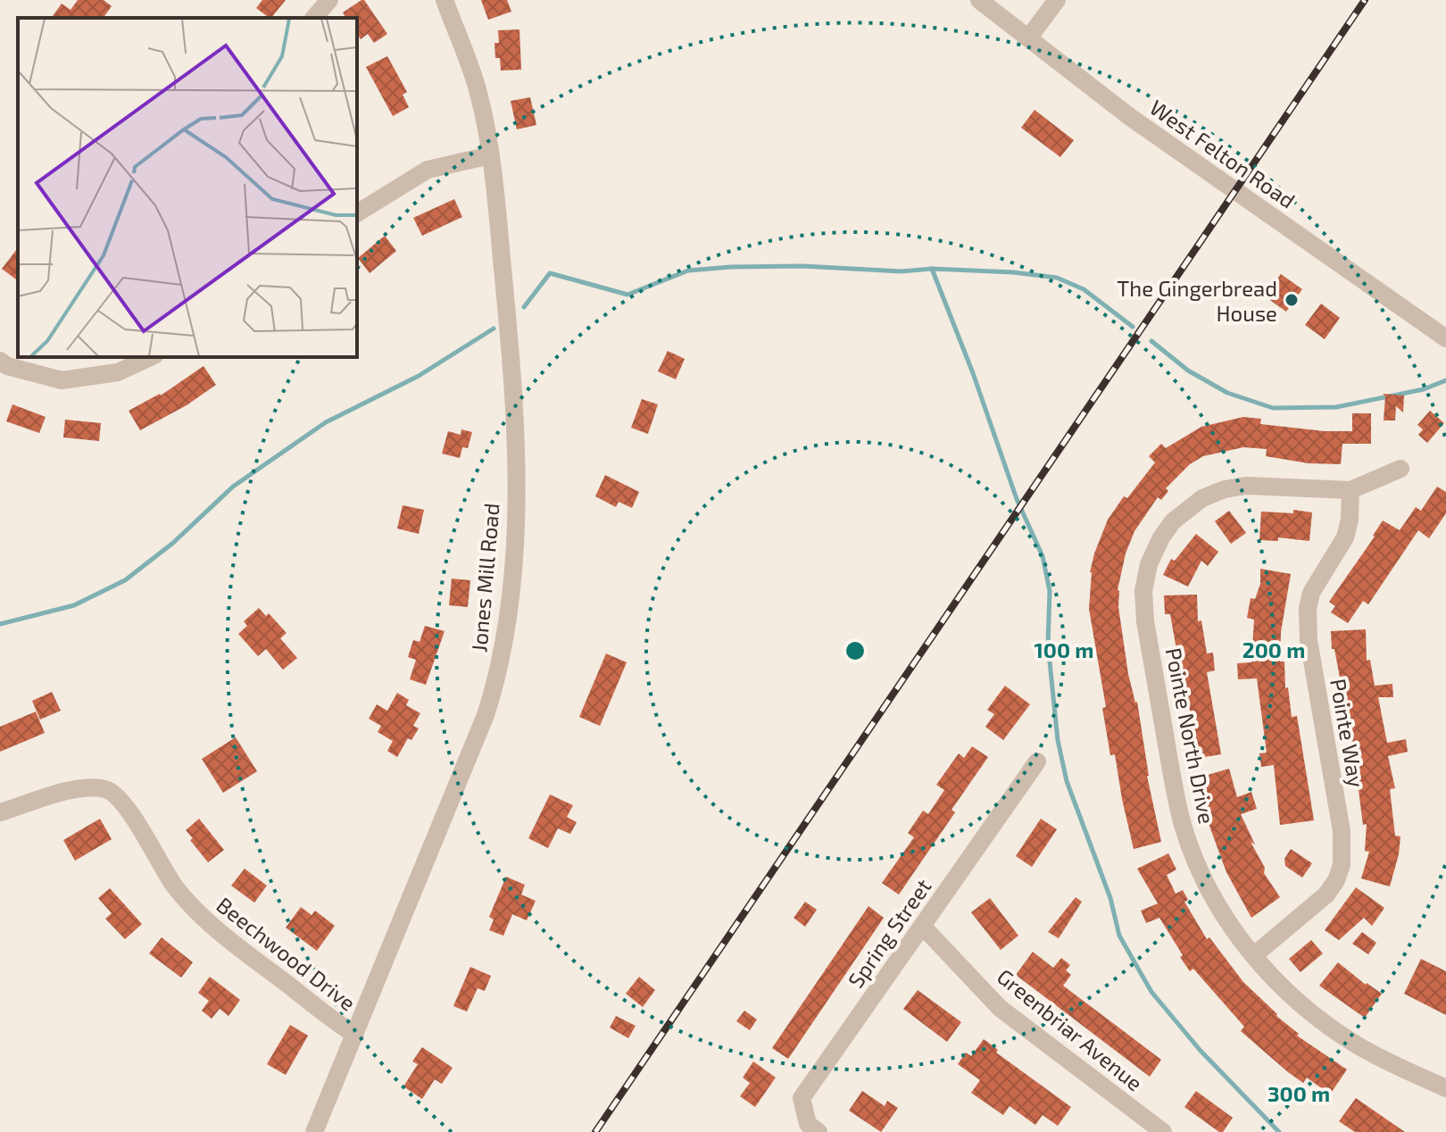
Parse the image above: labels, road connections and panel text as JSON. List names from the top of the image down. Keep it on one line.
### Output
{"streets":{"street":["West Felton Road","Jones Mill Road","Pointe Way","Pointe North Drive","Spring Street","Beechwood Drive","Greenbriar Avenue"]},"crossings":[["Jones Mill Road","Beechwood Drive"],["Pointe Way","Pointe North Drive"],["Spring Street","Greenbriar Avenue"]],"places":["The Gingerbread House"],"rings":["100 m","200 m","300 m"]}
